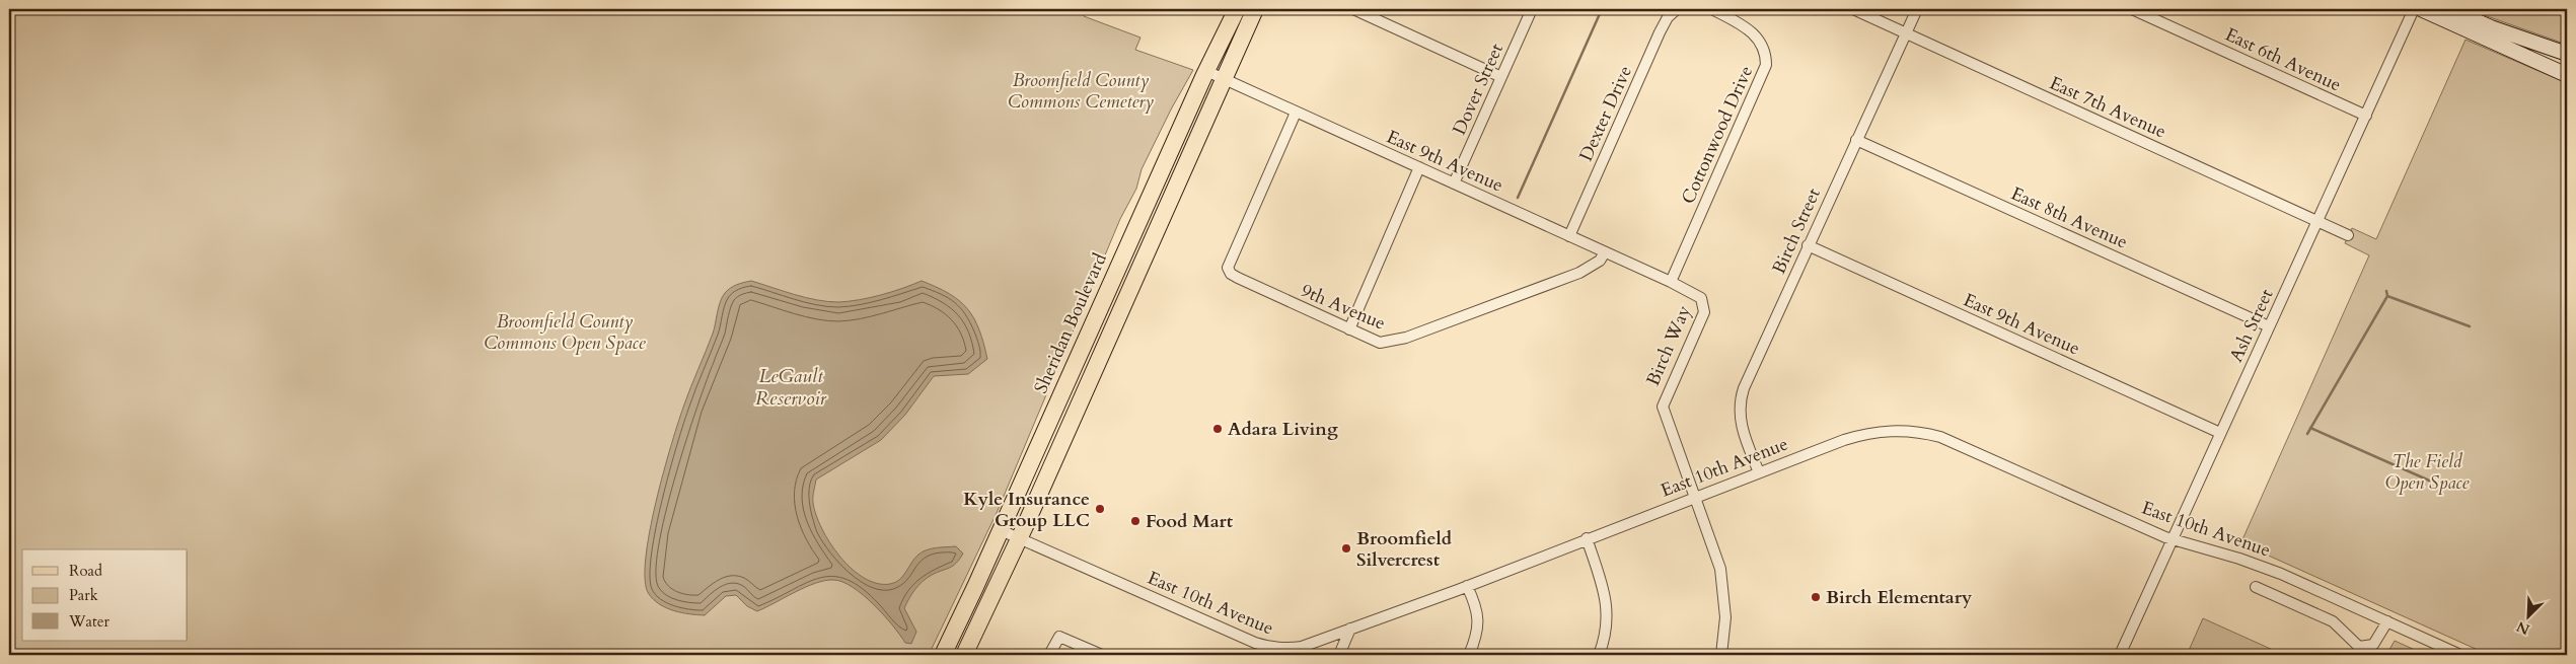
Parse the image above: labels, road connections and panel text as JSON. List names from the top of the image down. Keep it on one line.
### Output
{"streets":{"main road":["Sheridan Boulevard"],"street":["East 6th Avenue","Dover Street","East 7th Avenue","Dexter Drive","Cottonwood Drive","East 9th Avenue","East 8th Avenue","Birch Street","9th Avenue","Ash Street","Birch Way","East 10th Avenue"]},"crossings":[["East 6th Avenue","Ash Street"],["Dover Street","East 9th Avenue"],["East 7th Avenue","Birch Street"],["East 7th Avenue","Ash Street"],["Dexter Drive","East 9th Avenue"],["Cottonwood Drive","East 9th Avenue"],["Cottonwood Drive","Birch Way"],["East 9th Avenue","Birch Street"],["East 9th Avenue","9th Avenue"],["East 9th Avenue","Sheridan Boulevard"],["East 9th Avenue","Ash Street"],["East 9th Avenue","Birch Way"],["East 8th Avenue","Birch Street"],["East 8th Avenue","Ash Street"],["Birch Street","East 10th Avenue"],["Sheridan Boulevard","East 10th Avenue"],["Ash Street","East 10th Avenue"],["Birch Way","East 10th Avenue"]],"water":["LeGault Reservoir"],"parks":["Broomfield County Commons Cemetery","Broomfield County Commons Open Space","The Field Open Space"],"places":["Adara Living","Kyle Insurance Group LLC","Food Mart","Broomfield Silvercrest","Birch Elementary"],"legend":["Road","Park","Water"],"north":"bottom left"}
